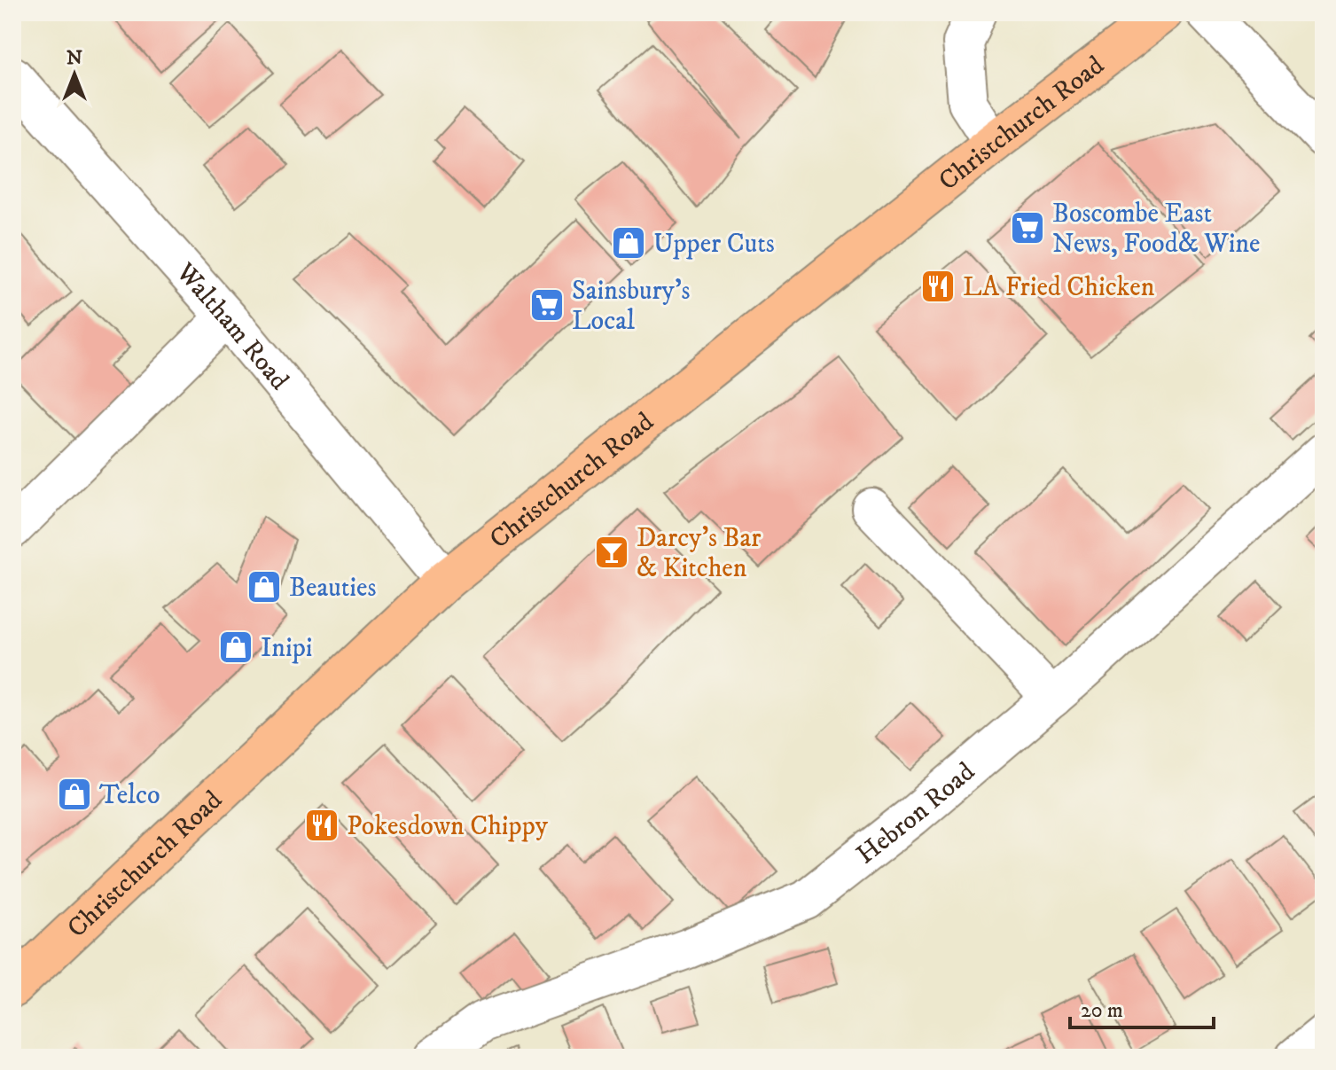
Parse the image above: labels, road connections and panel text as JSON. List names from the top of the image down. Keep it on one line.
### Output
{"streets":{"main road":["Christchurch Road"],"street":["Waltham Road","Hebron Road"]},"crossings":[["Christchurch Road","Waltham Road"]],"places":{"supermarket":["Boscombe East News, Food& Wine","Sainsbury's Local"],"shop":["Upper Cuts","Beauties","Inipi","Telco"],"restaurant":["LA Fried Chicken","Pokesdown Chippy"],"bar":["Darcy's Bar & Kitchen"]},"scale_bar":"20 m","north":"top"}
